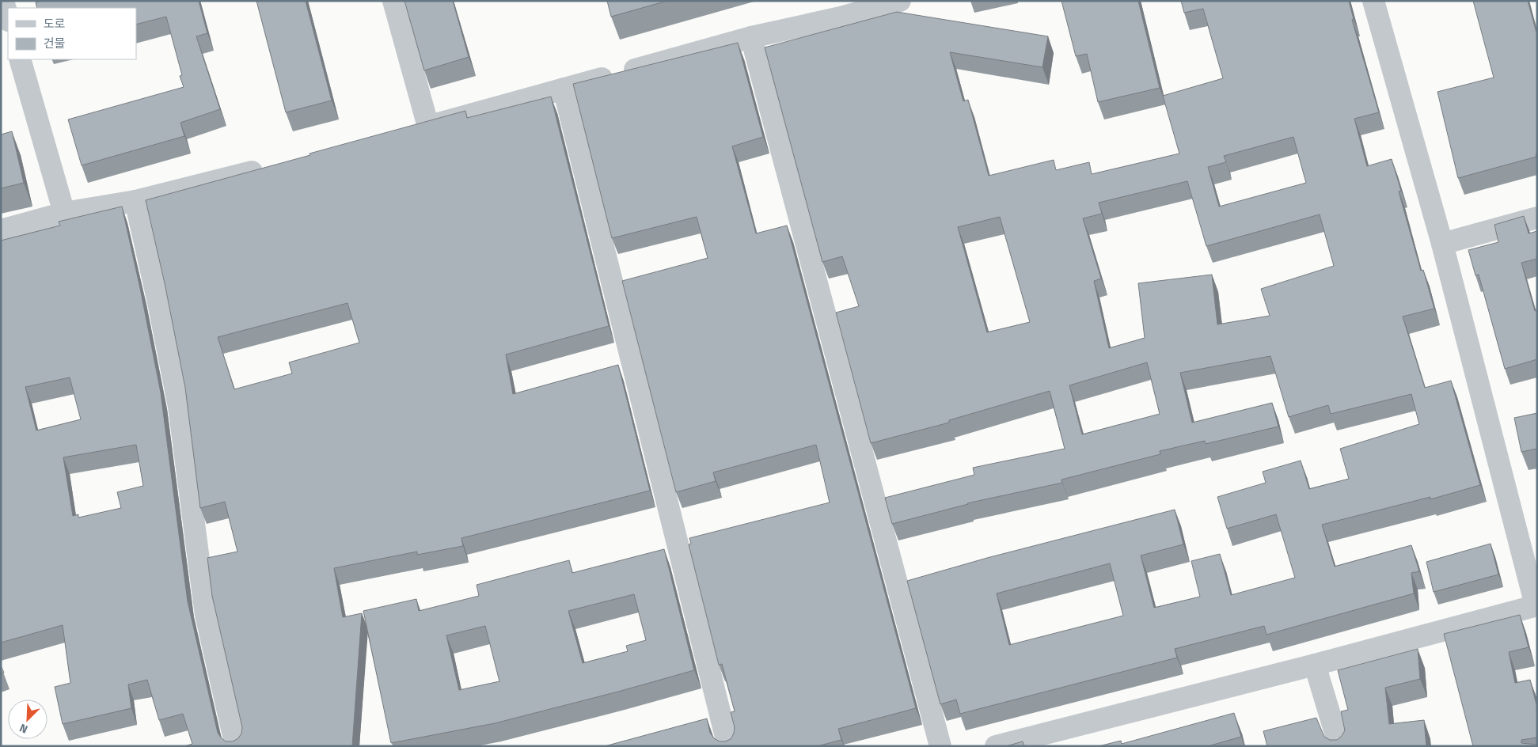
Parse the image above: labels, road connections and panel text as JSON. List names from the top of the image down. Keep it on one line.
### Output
{"legend":["도로","건물"],"north":"bottom left"}
